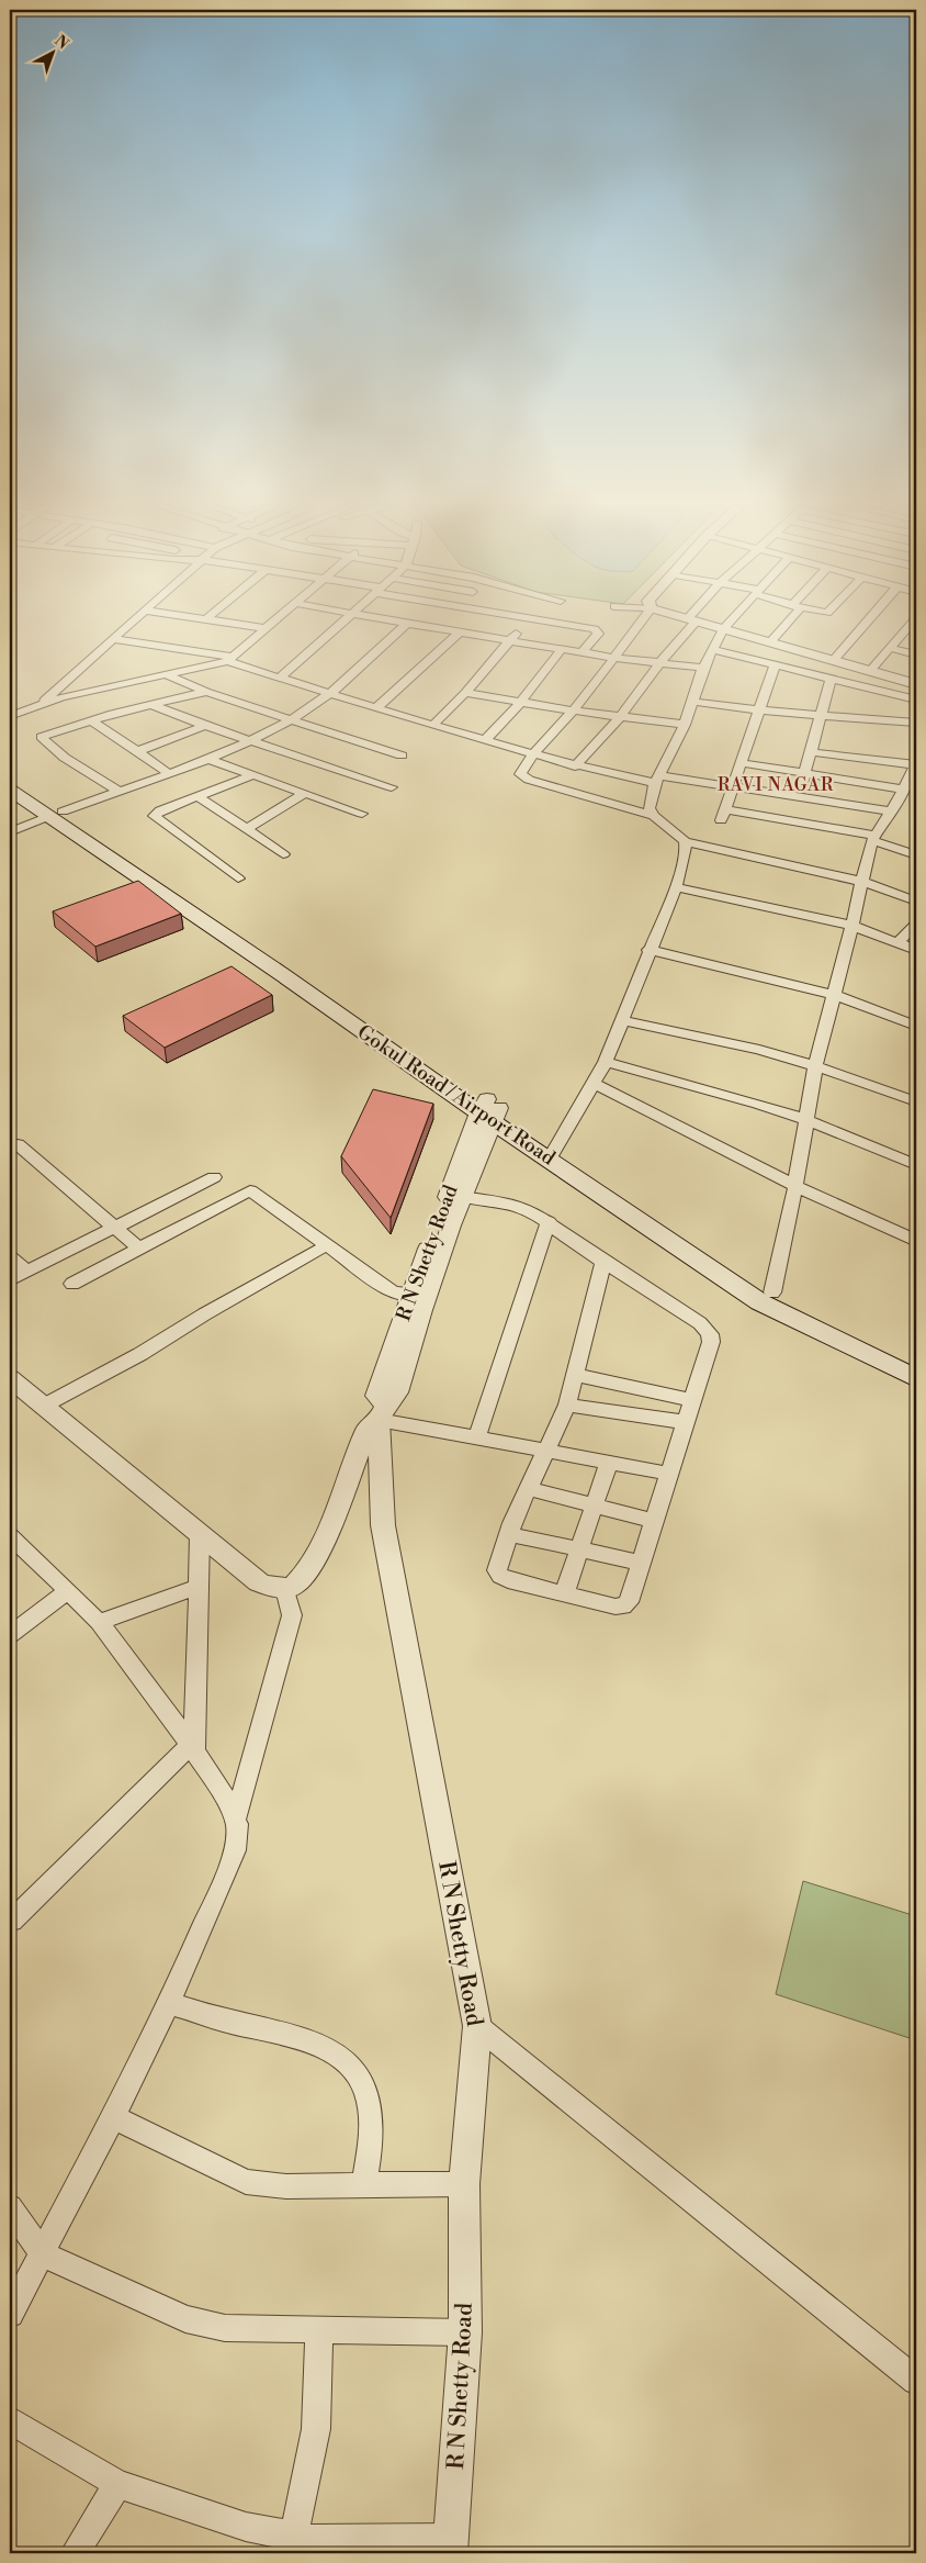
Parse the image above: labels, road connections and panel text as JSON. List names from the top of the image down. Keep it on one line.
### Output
{"streets":{"main road":["Gokul Road / Airport Road"],"street":["R N Shetty Road"]},"crossings":[["Gokul Road / Airport Road","R N Shetty Road"]],"districts":["RAVI NAGAR"],"north":"top right"}
